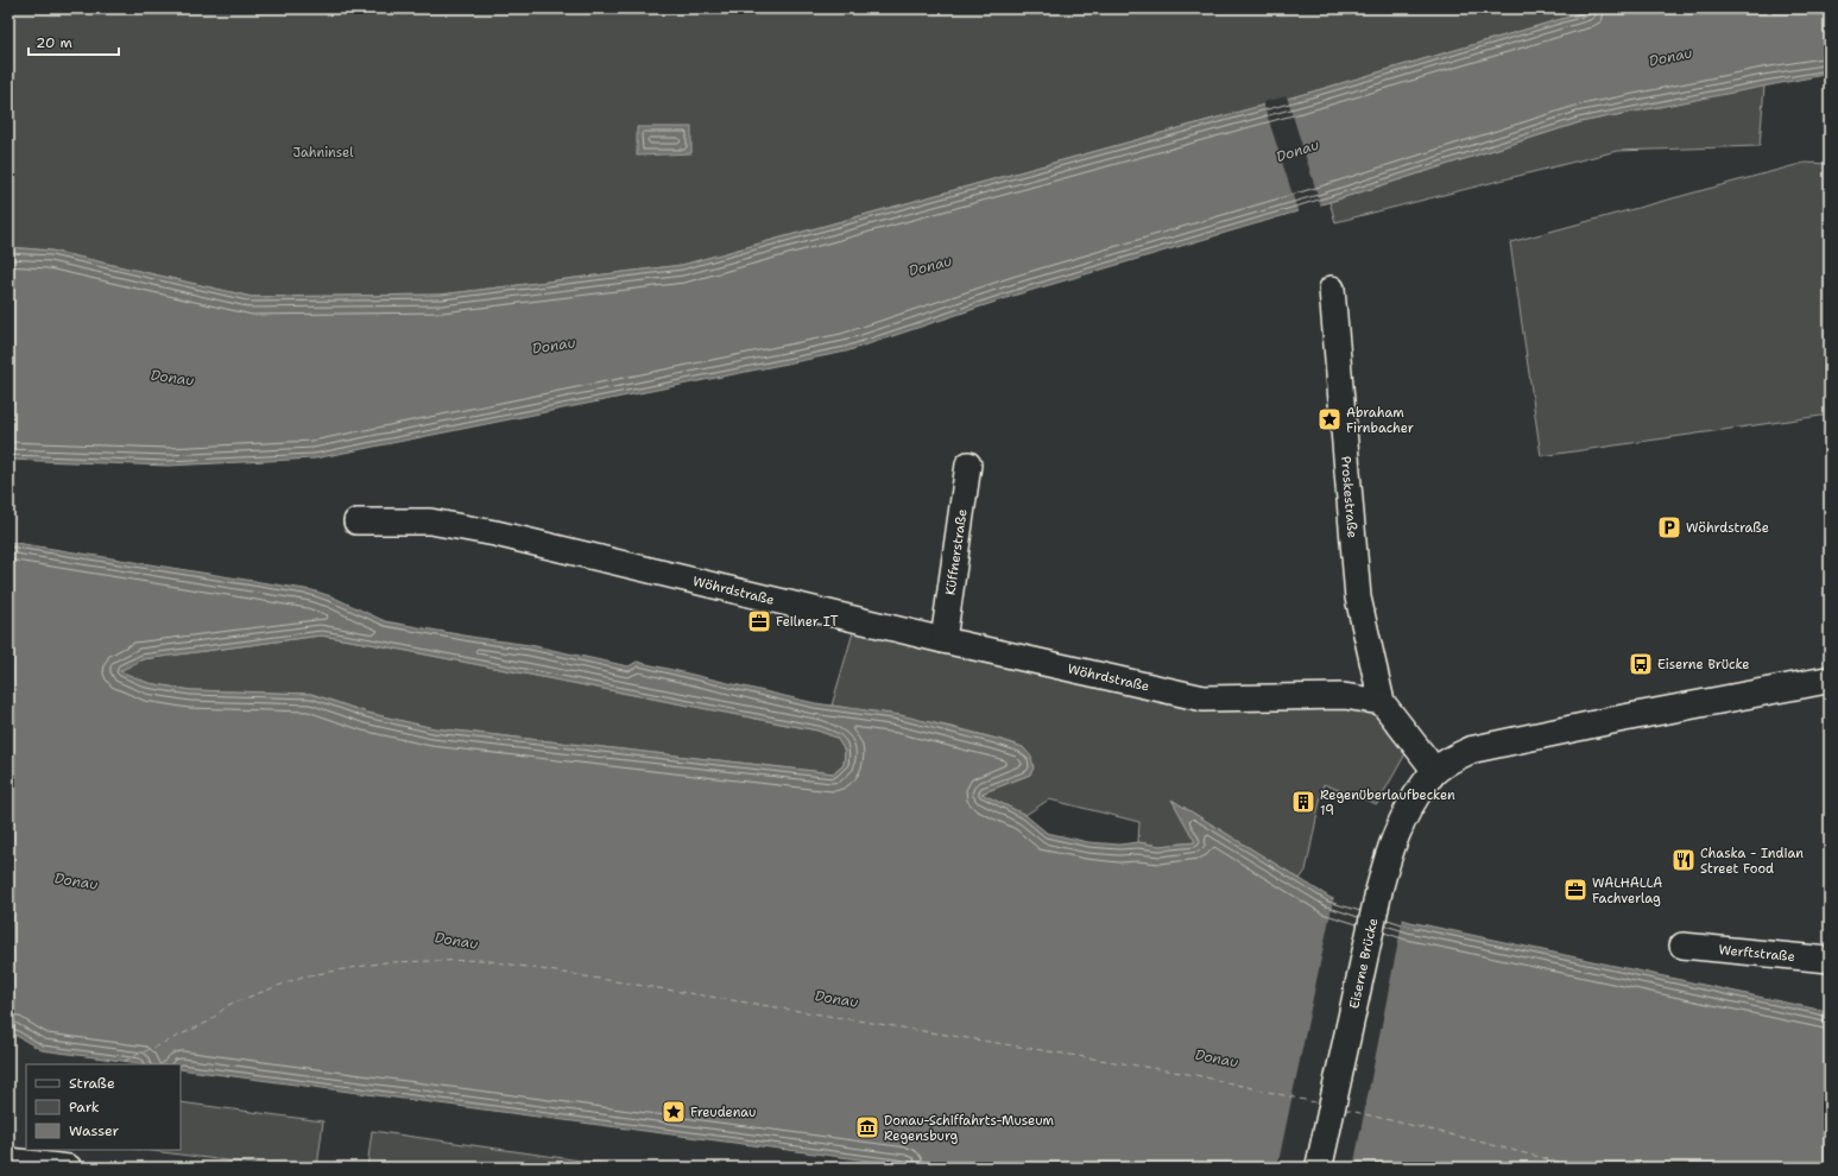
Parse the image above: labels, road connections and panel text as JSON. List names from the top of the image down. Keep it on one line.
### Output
{"streets":{"street":["Proskestraße","Küffnerstraße","Wöhrdstraße","Werftstraße","Eiserne Brücke"]},"crossings":[["Proskestraße","Wöhrdstraße"],["Küffnerstraße","Wöhrdstraße"]],"water":["Donau"],"parks":["Jahninsel"],"places":{"place":["Abraham Firnbacher","Freudenau"],"parking":["Wöhrdstraße"],"office":["Feilner IT","WALHALLA Fachverlag"],"bus stop":["Eiserne Brücke"],"building":["Regenüberlaufbecken 19"],"restaurant":["Chaska - Indian Street Food"],"museum":["Donau-Schiffahrts-Museum Regensburg"]},"legend":["Straße","Park","Wasser"],"scale_bar":"20 m"}
